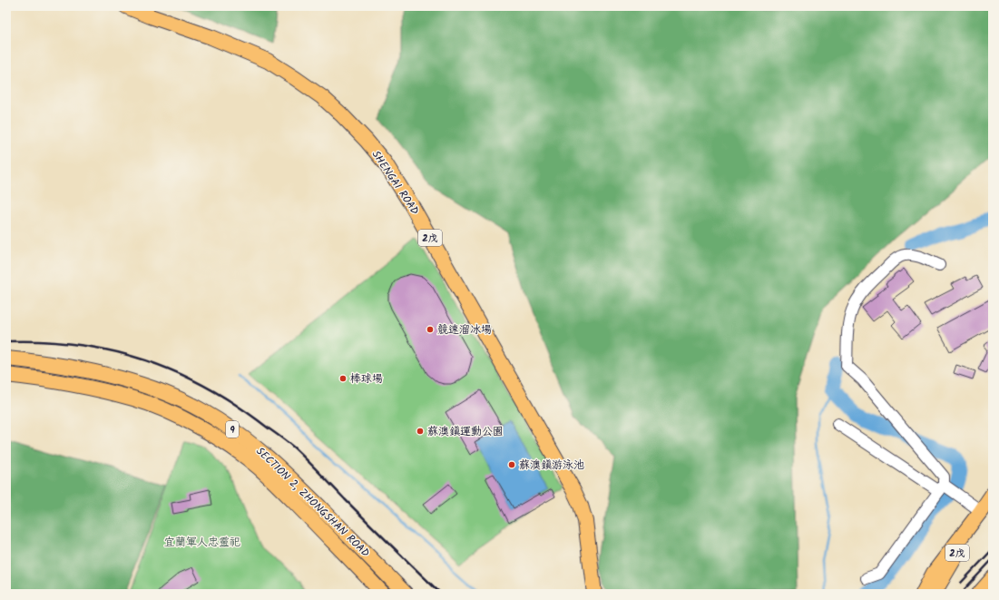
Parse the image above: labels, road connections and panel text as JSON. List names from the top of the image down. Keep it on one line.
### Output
{"streets":{"main road":["SHENGAI ROAD","2戊","9","SECTION 2, ZHONGSHAN ROAD"]},"parks":["宜蘭軍人忠靈祀"],"places":["競速溜冰場","棒球場","蘇澳鎮運動公園","蘇澳鎮游泳池"]}
